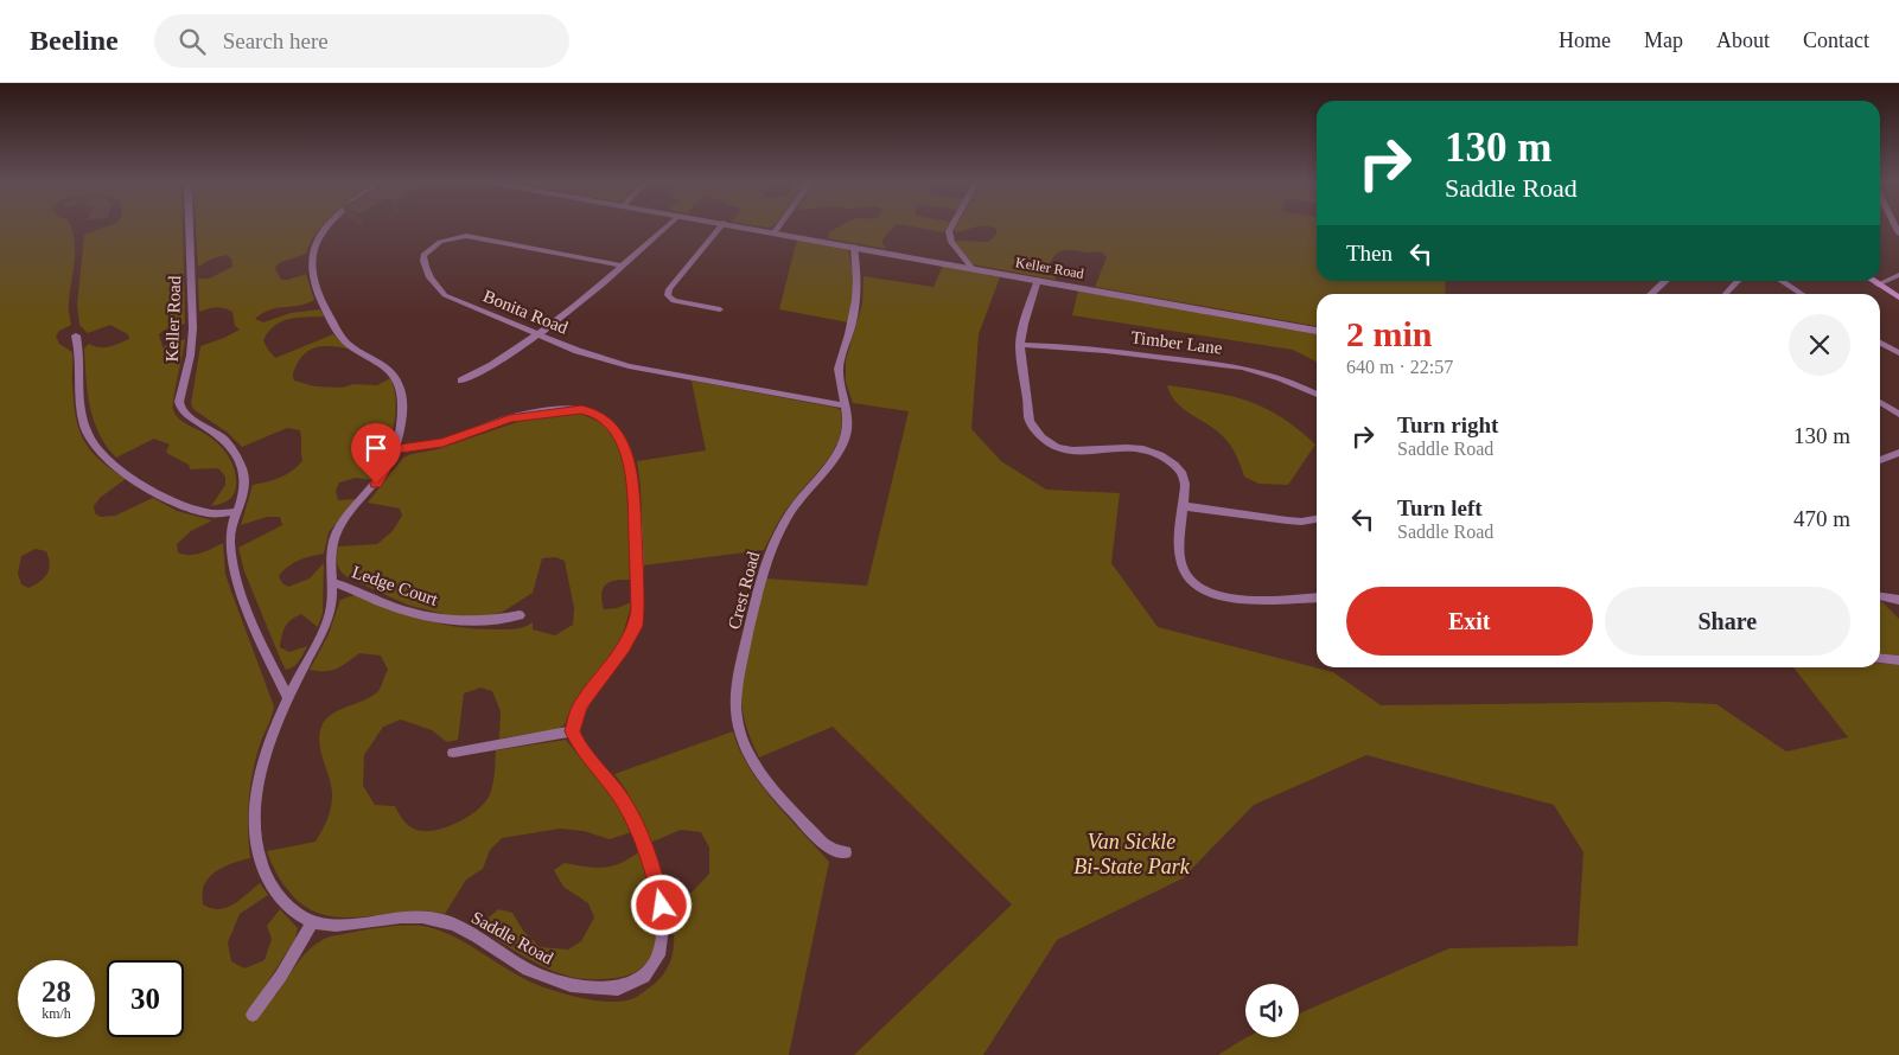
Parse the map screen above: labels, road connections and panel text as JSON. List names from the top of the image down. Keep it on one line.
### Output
{"streets":{"street":["Keller Road","Bonita Road","Timber Lane","Ledge Court","Crest Road","Saddle Road"]},"crossings":[["Keller Road","Crest Road"],["Bonita Road","Crest Road"]],"parks":["Van Sickle Bi-State Park"],"page":{"header":"Beeline","search":"Search here","nav":["Home","Map","About","Contact"],"turn":["130 m","Saddle Road"],"then":"Then","heading":["2 min","640 m · 22:57"],"list":[{"name":"Turn right","note":"Saddle Road","value":"130 m"},{"name":"Turn left","note":"Saddle Road","value":"470 m"}],"buttons":["Exit","Share"],"speed":"28 km/h","limit":"30"}}
